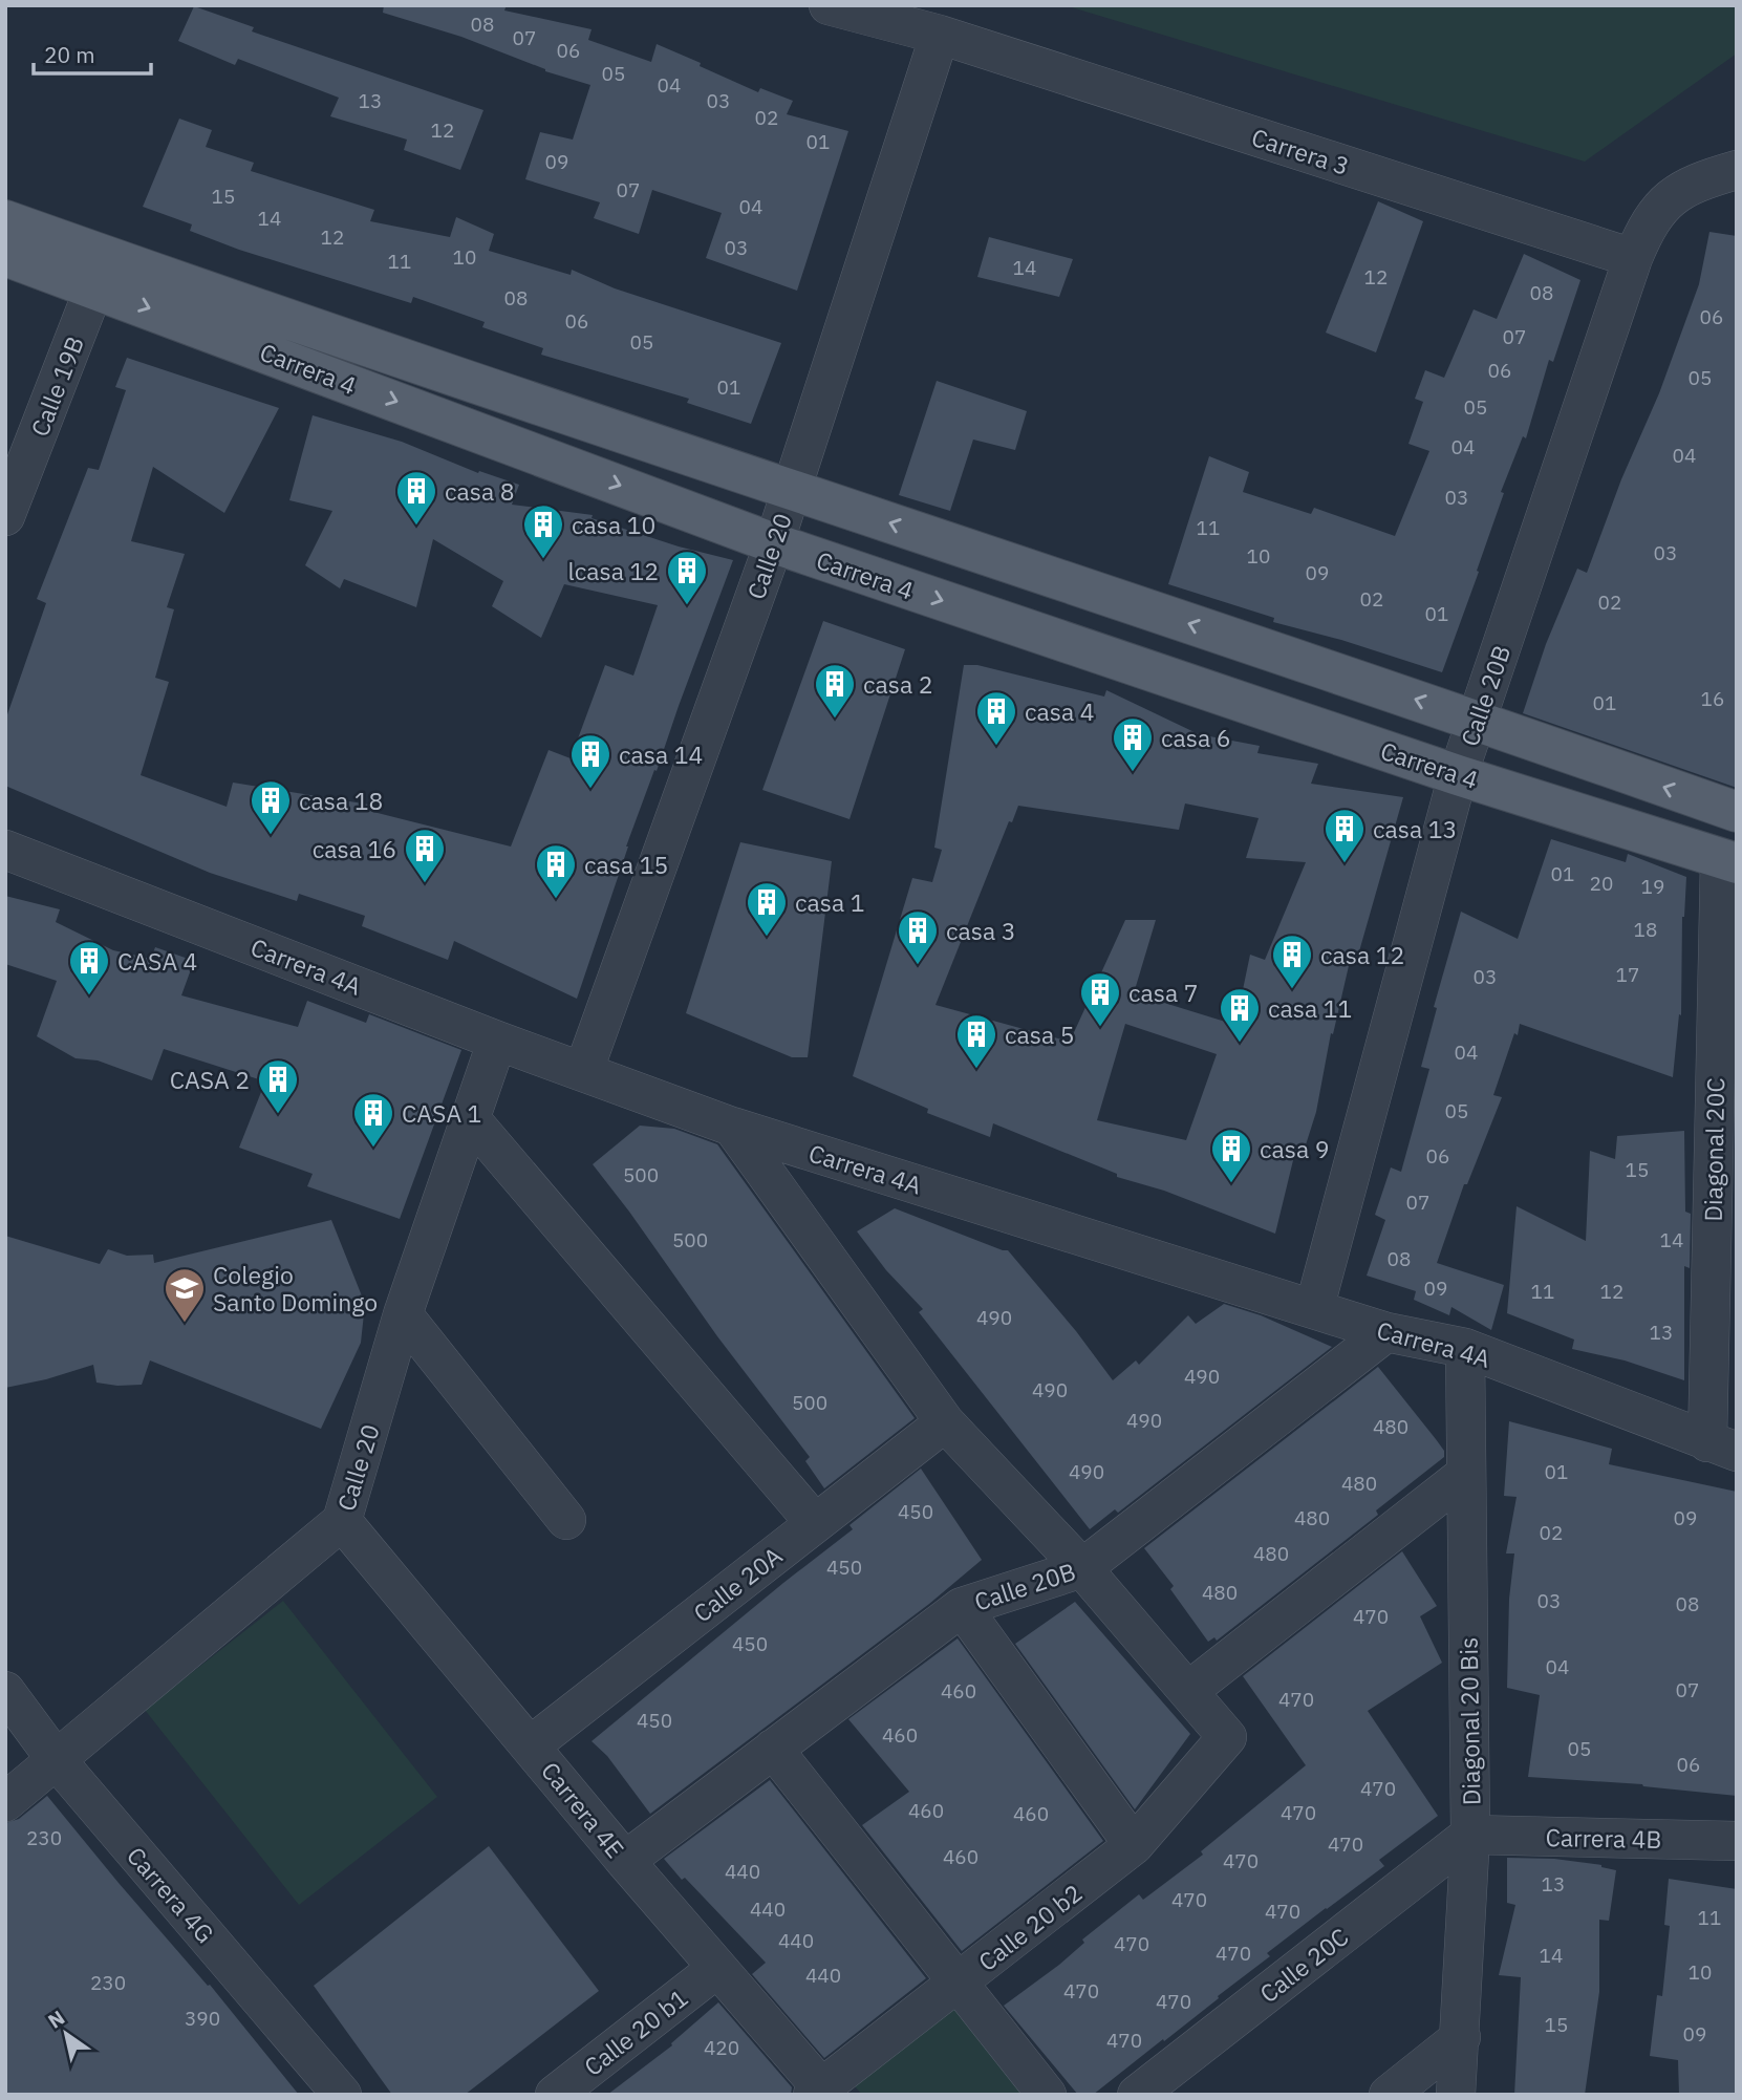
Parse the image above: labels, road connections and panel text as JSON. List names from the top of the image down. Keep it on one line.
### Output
{"streets":{"main road":["Carrera 4"],"street":["Carrera 3","Calle 19B","Calle 20","Calle 20B","Carrera 4A","Diagonal 20C","Calle 20A","Diagonal 20 Bis","Carrera 4E","Carrera 4B","Carrera 4G","Calle 20 b2","Calle 20C","Calle 20 b1"]},"crossings":[["Carrera 3","Calle 20"],["Carrera 3","Calle 20B"],["Carrera 4","Calle 19B"],["Carrera 4","Calle 20"],["Carrera 4","Calle 20B"],["Carrera 4","Diagonal 20C"],["Calle 20","Carrera 4A"],["Calle 20","Carrera 4E"],["Calle 20","Carrera 4G"],["Calle 20B","Carrera 4A"],["Calle 20B","Carrera 4E"],["Carrera 4A","Diagonal 20C"],["Carrera 4A","Diagonal 20 Bis"],["Calle 20A","Carrera 4E"],["Diagonal 20 Bis","Carrera 4B"],["Diagonal 20 Bis","Calle 20C"],["Carrera 4E","Calle 20 b2"],["Carrera 4E","Calle 20 b1"],["Carrera 4B","Calle 20C"]],"places":{"building":["casa 8","casa 10","lcasa 12","casa 2","casa 4","casa 6","casa 14","casa 18","casa 13","casa 16","casa 15","casa 1","casa 3","casa 12","CASA 4","casa 7","casa 11","casa 5","CASA 2","CASA 1","casa 9"],"school or university":["Colegio Santo Domingo"]},"house_numbers":["08","07","06","05","04","13","03","02","12","01","09","07","15","04","14","12","03","10","11","14","12","08","08","06","06","07","05","06","05","01","05","04","04","03","11","03","10","09","02","02","01","16","01","01","20","19","18","17","03","04","05","06","15","500","07","500","14","08","09","11","12","490","13","490","490","500","490","480","490","01","480","450","480","09","02","480","450","480","03","08","470","450","04","07","460","470","450","460","05","06","470","460","470","460","230","470","460","470","440","13","470","440","470","11","440","470","470","14","10","440","230","470","470","390","15","09","470","420"],"scale_bar":"20 m","north":"top left"}
